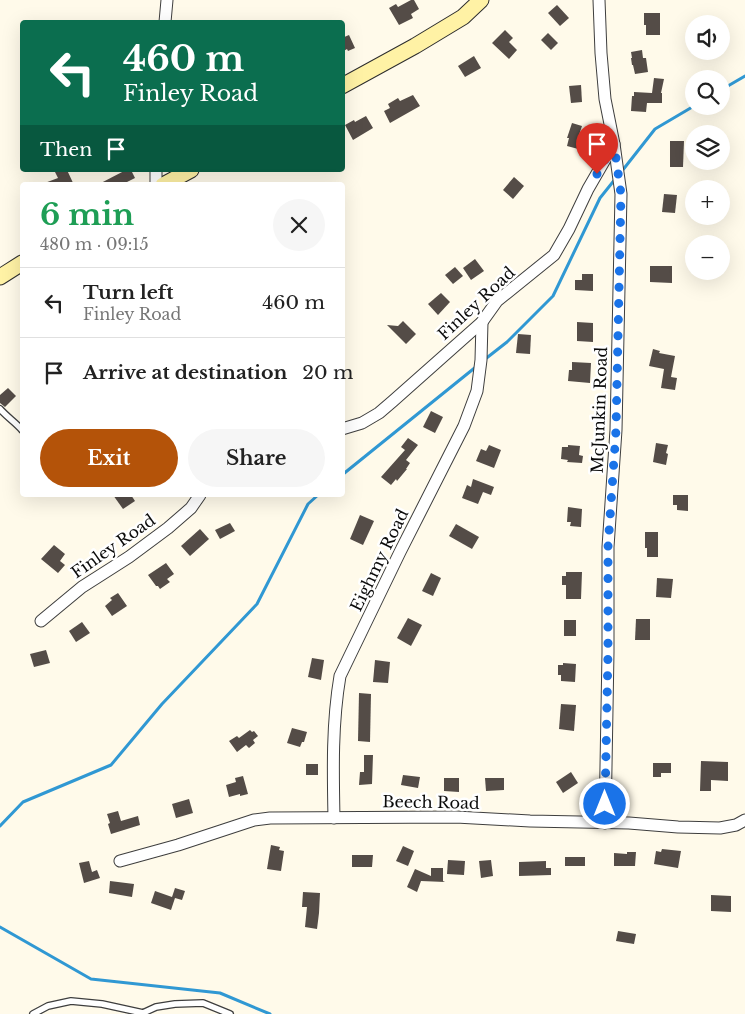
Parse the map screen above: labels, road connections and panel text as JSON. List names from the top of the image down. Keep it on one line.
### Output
{"streets":{"street":["Finley Road","McJunkin Road","Eighmy Road","Beech Road"]},"crossings":[["Finley Road","McJunkin Road"],["Finley Road","Eighmy Road"],["McJunkin Road","Beech Road"],["Eighmy Road","Beech Road"]],"page":{"map_buttons":["+","−"],"turn":["460 m","Finley Road"],"then":"Then","heading":["6 min","480 m · 09:15"],"list":[{"name":"Turn left","note":"Finley Road","value":"460 m"},{"name":"Arrive at destination","value":"20 m"}],"buttons":["Exit","Share"]}}
